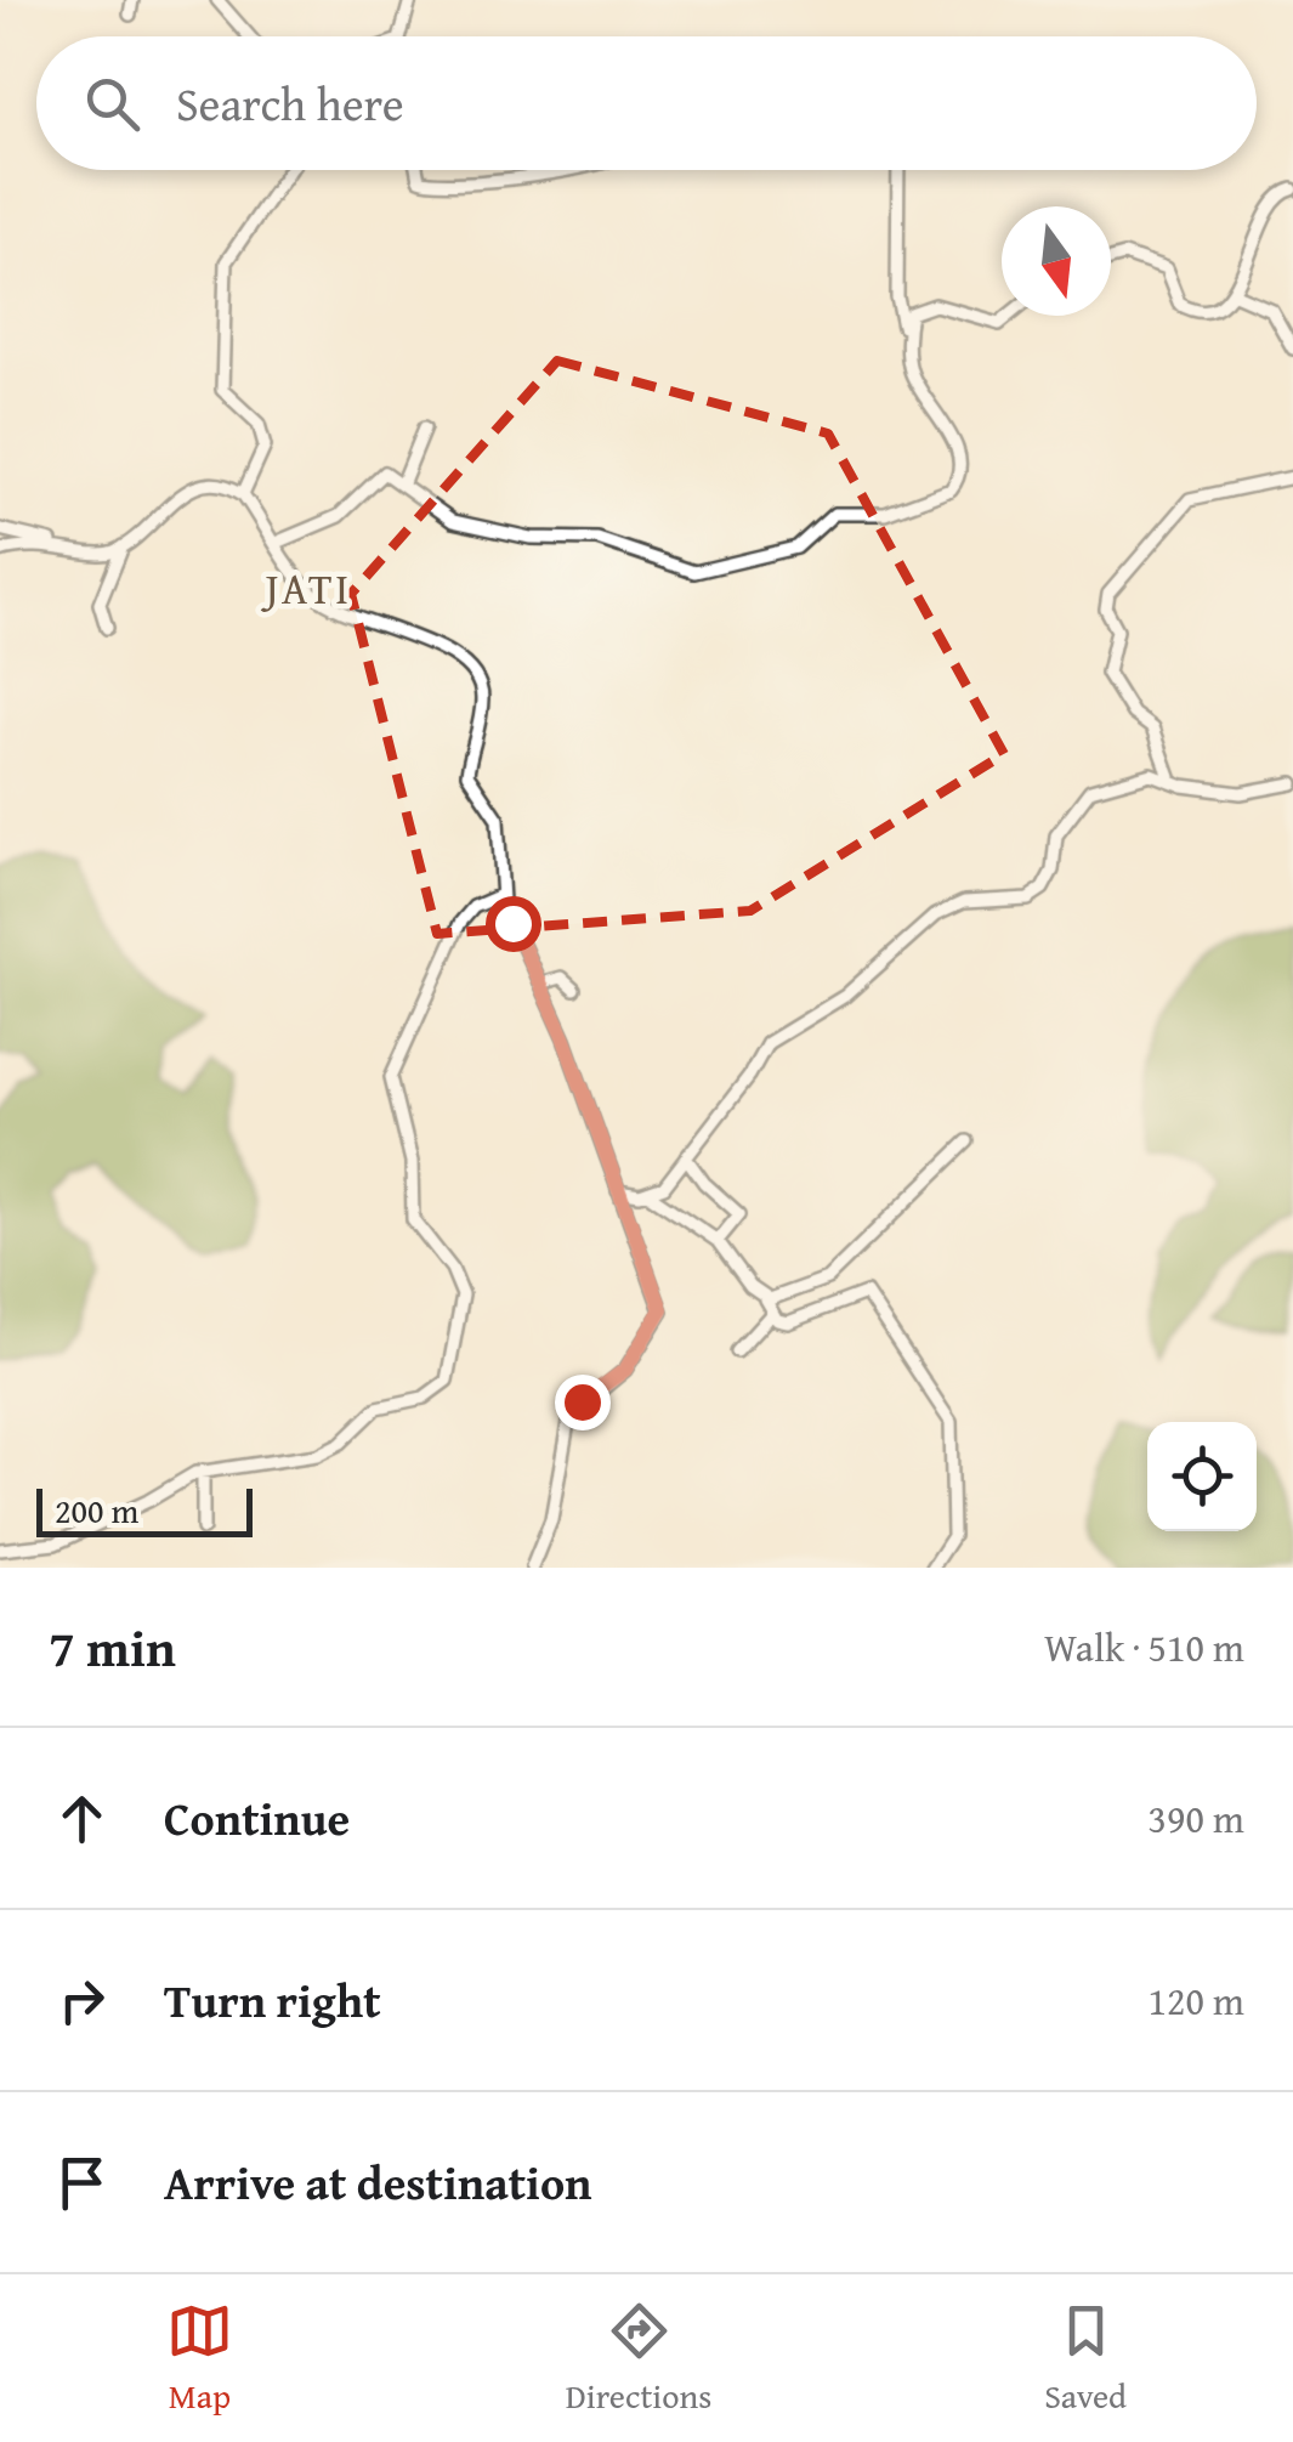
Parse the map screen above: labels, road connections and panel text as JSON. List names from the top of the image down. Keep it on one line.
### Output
{"districts":["JATI"],"scale_bar":"200 m","north":"bottom","page":{"search":"Search here","scale":"200 m","heading":["7 min","Walk · 510 m"],"list":[["Continue","390 m"],["Turn right","120 m"],"Arrive at destination"],"nav":["Map","Directions","Saved"]}}
